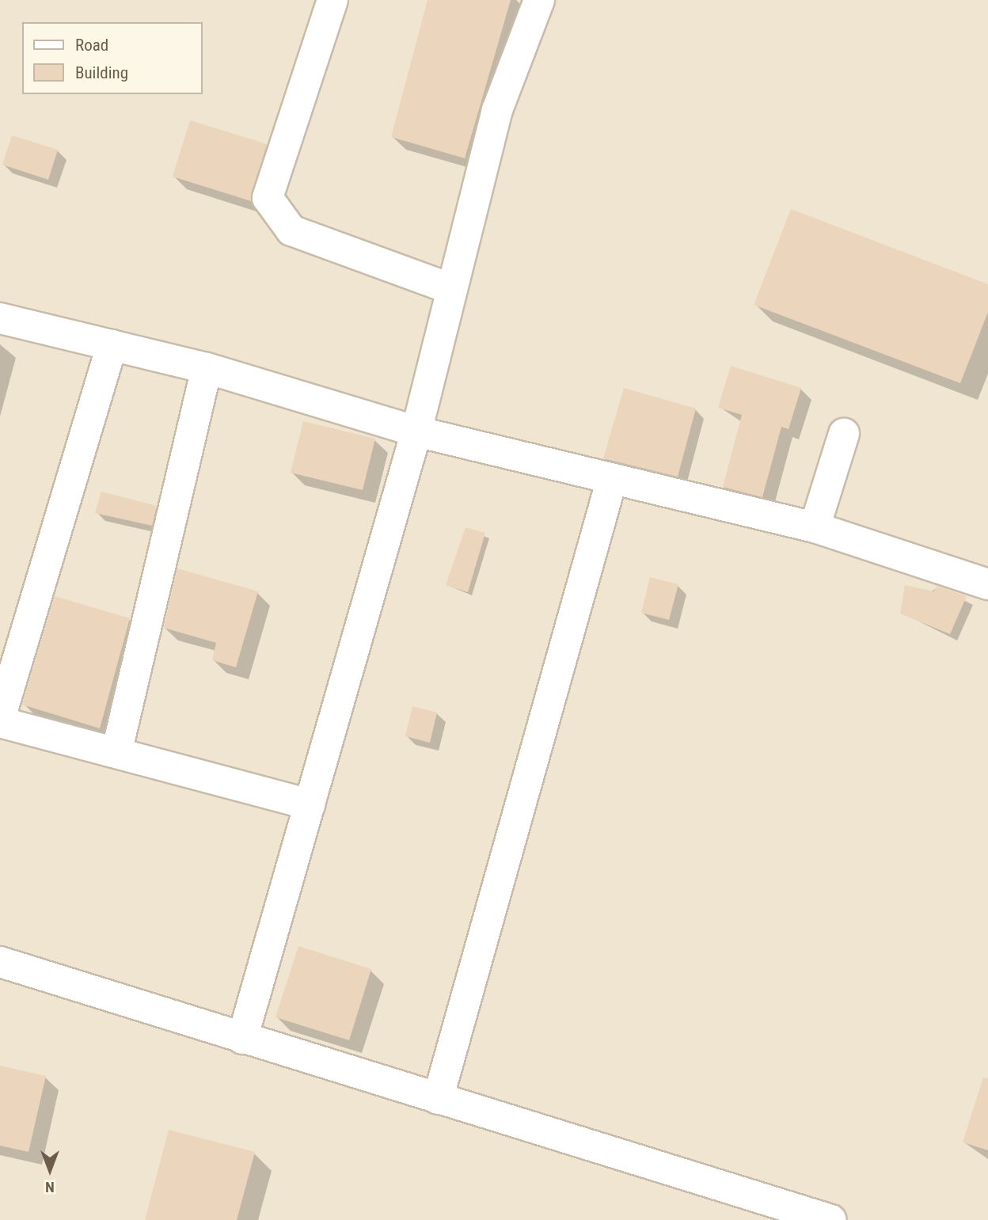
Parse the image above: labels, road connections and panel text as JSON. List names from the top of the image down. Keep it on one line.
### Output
{"legend":["Road","Building"],"north":"bottom"}
